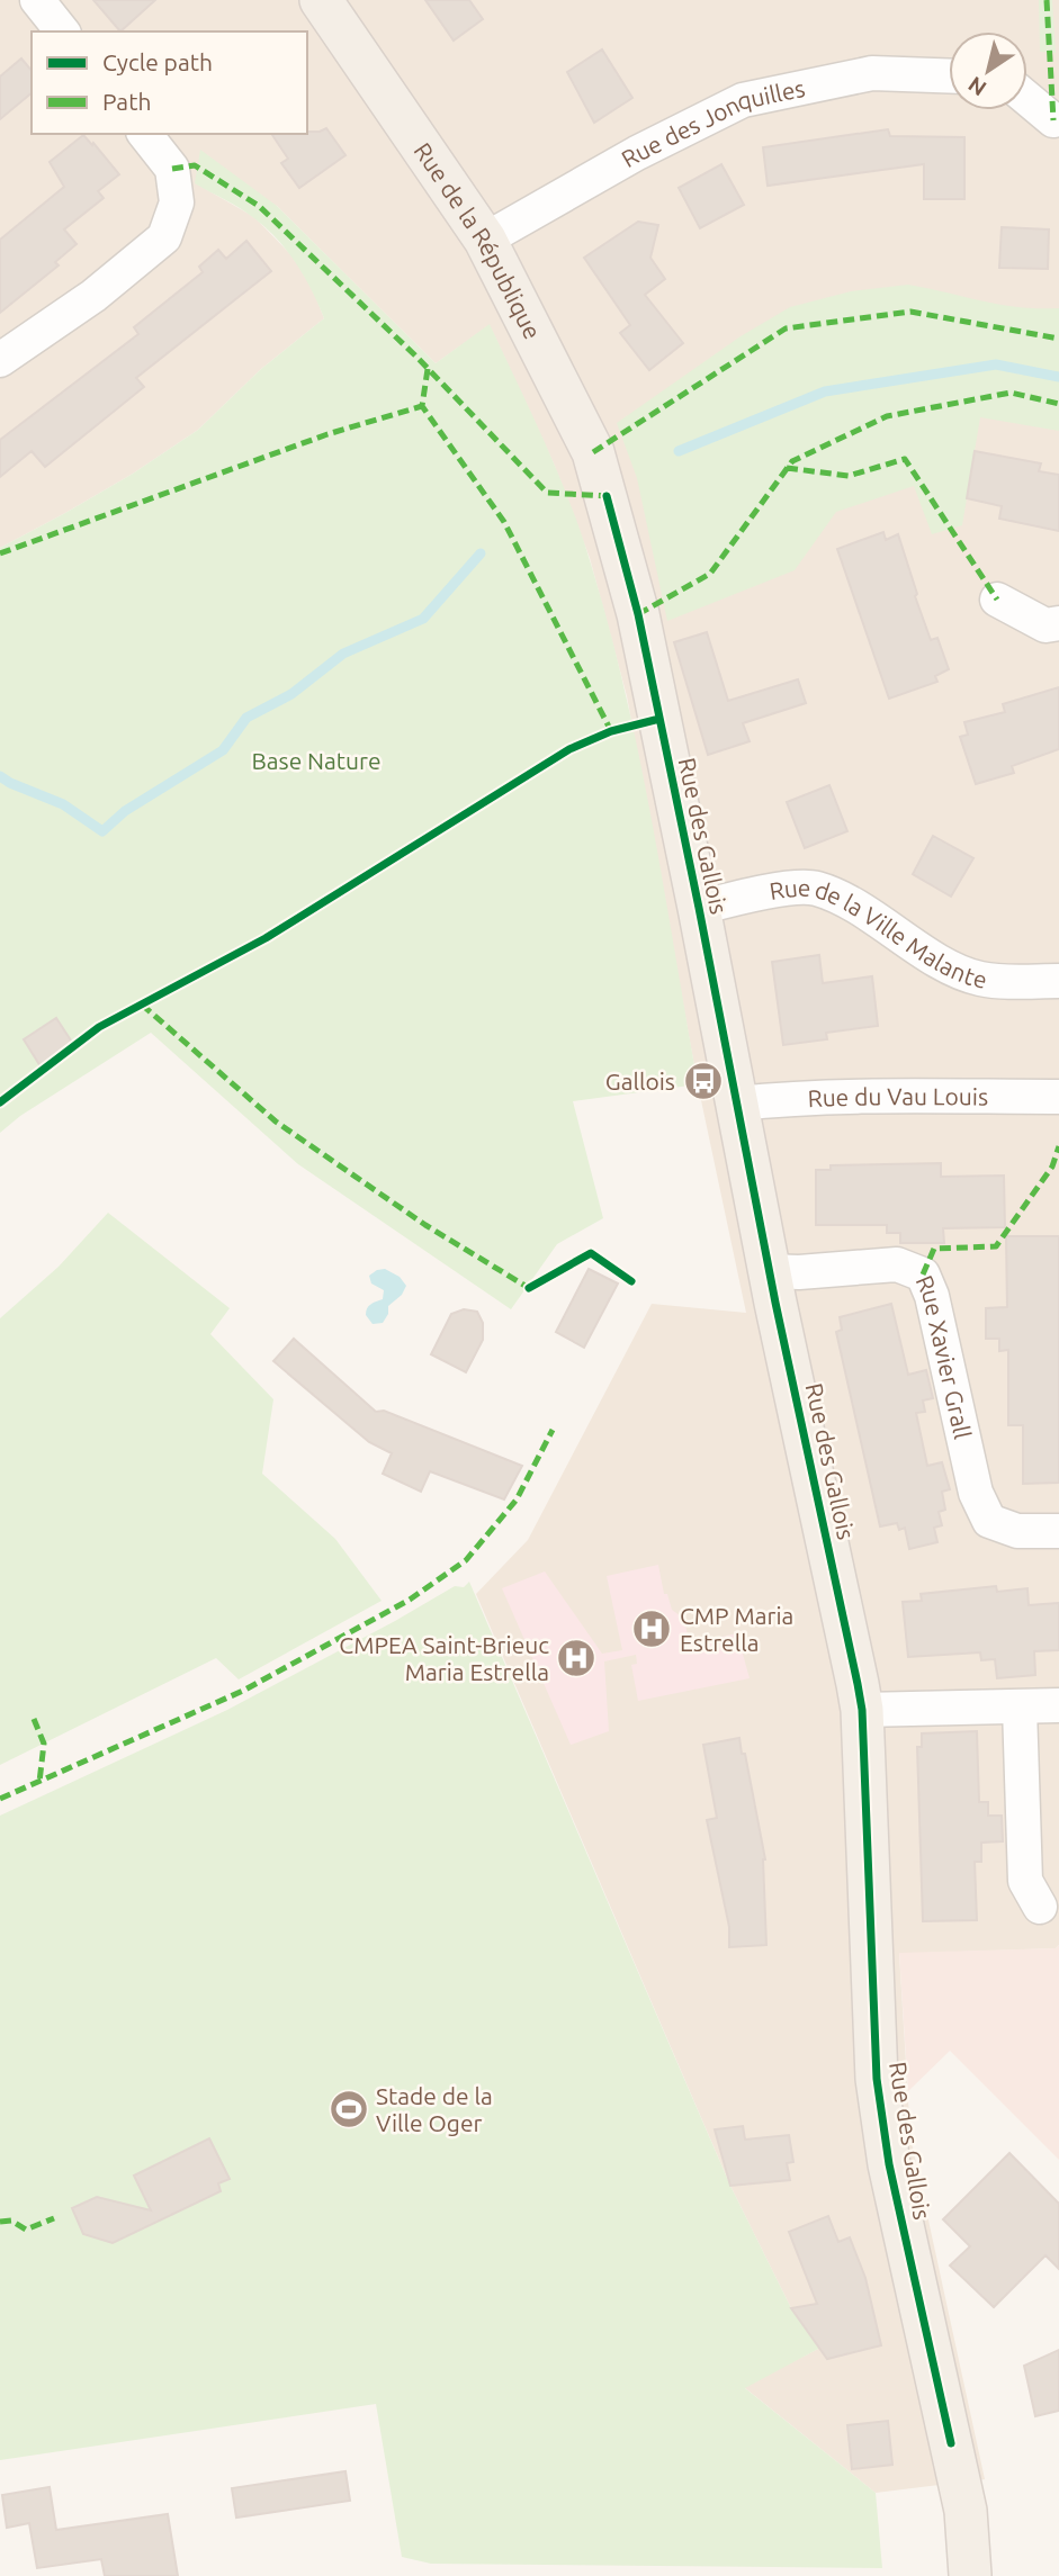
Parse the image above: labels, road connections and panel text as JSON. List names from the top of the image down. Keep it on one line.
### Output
{"streets":{"main road":["Rue de la République","Rue des Gallois"],"street":["Rue des Jonquilles","Rue de la Ville Malante","Rue du Vau Louis","Rue Xavier Grall"]},"crossings":[["Rue des Jonquilles","Rue de la République"],["Rue de la République","Rue des Gallois"],["Rue des Gallois","Rue de la Ville Malante"],["Rue des Gallois","Rue du Vau Louis"],["Rue des Gallois","Rue Xavier Grall"]],"parks":["Base Nature"],"places":{"bus stop":["Gallois"],"hospital":["CMP Maria Estrella","CMPEA Saint-Brieuc Maria Estrella"],"sports":["Stade de la Ville Oger"]},"legend":["Cycle path","Path"],"north":"bottom left"}
